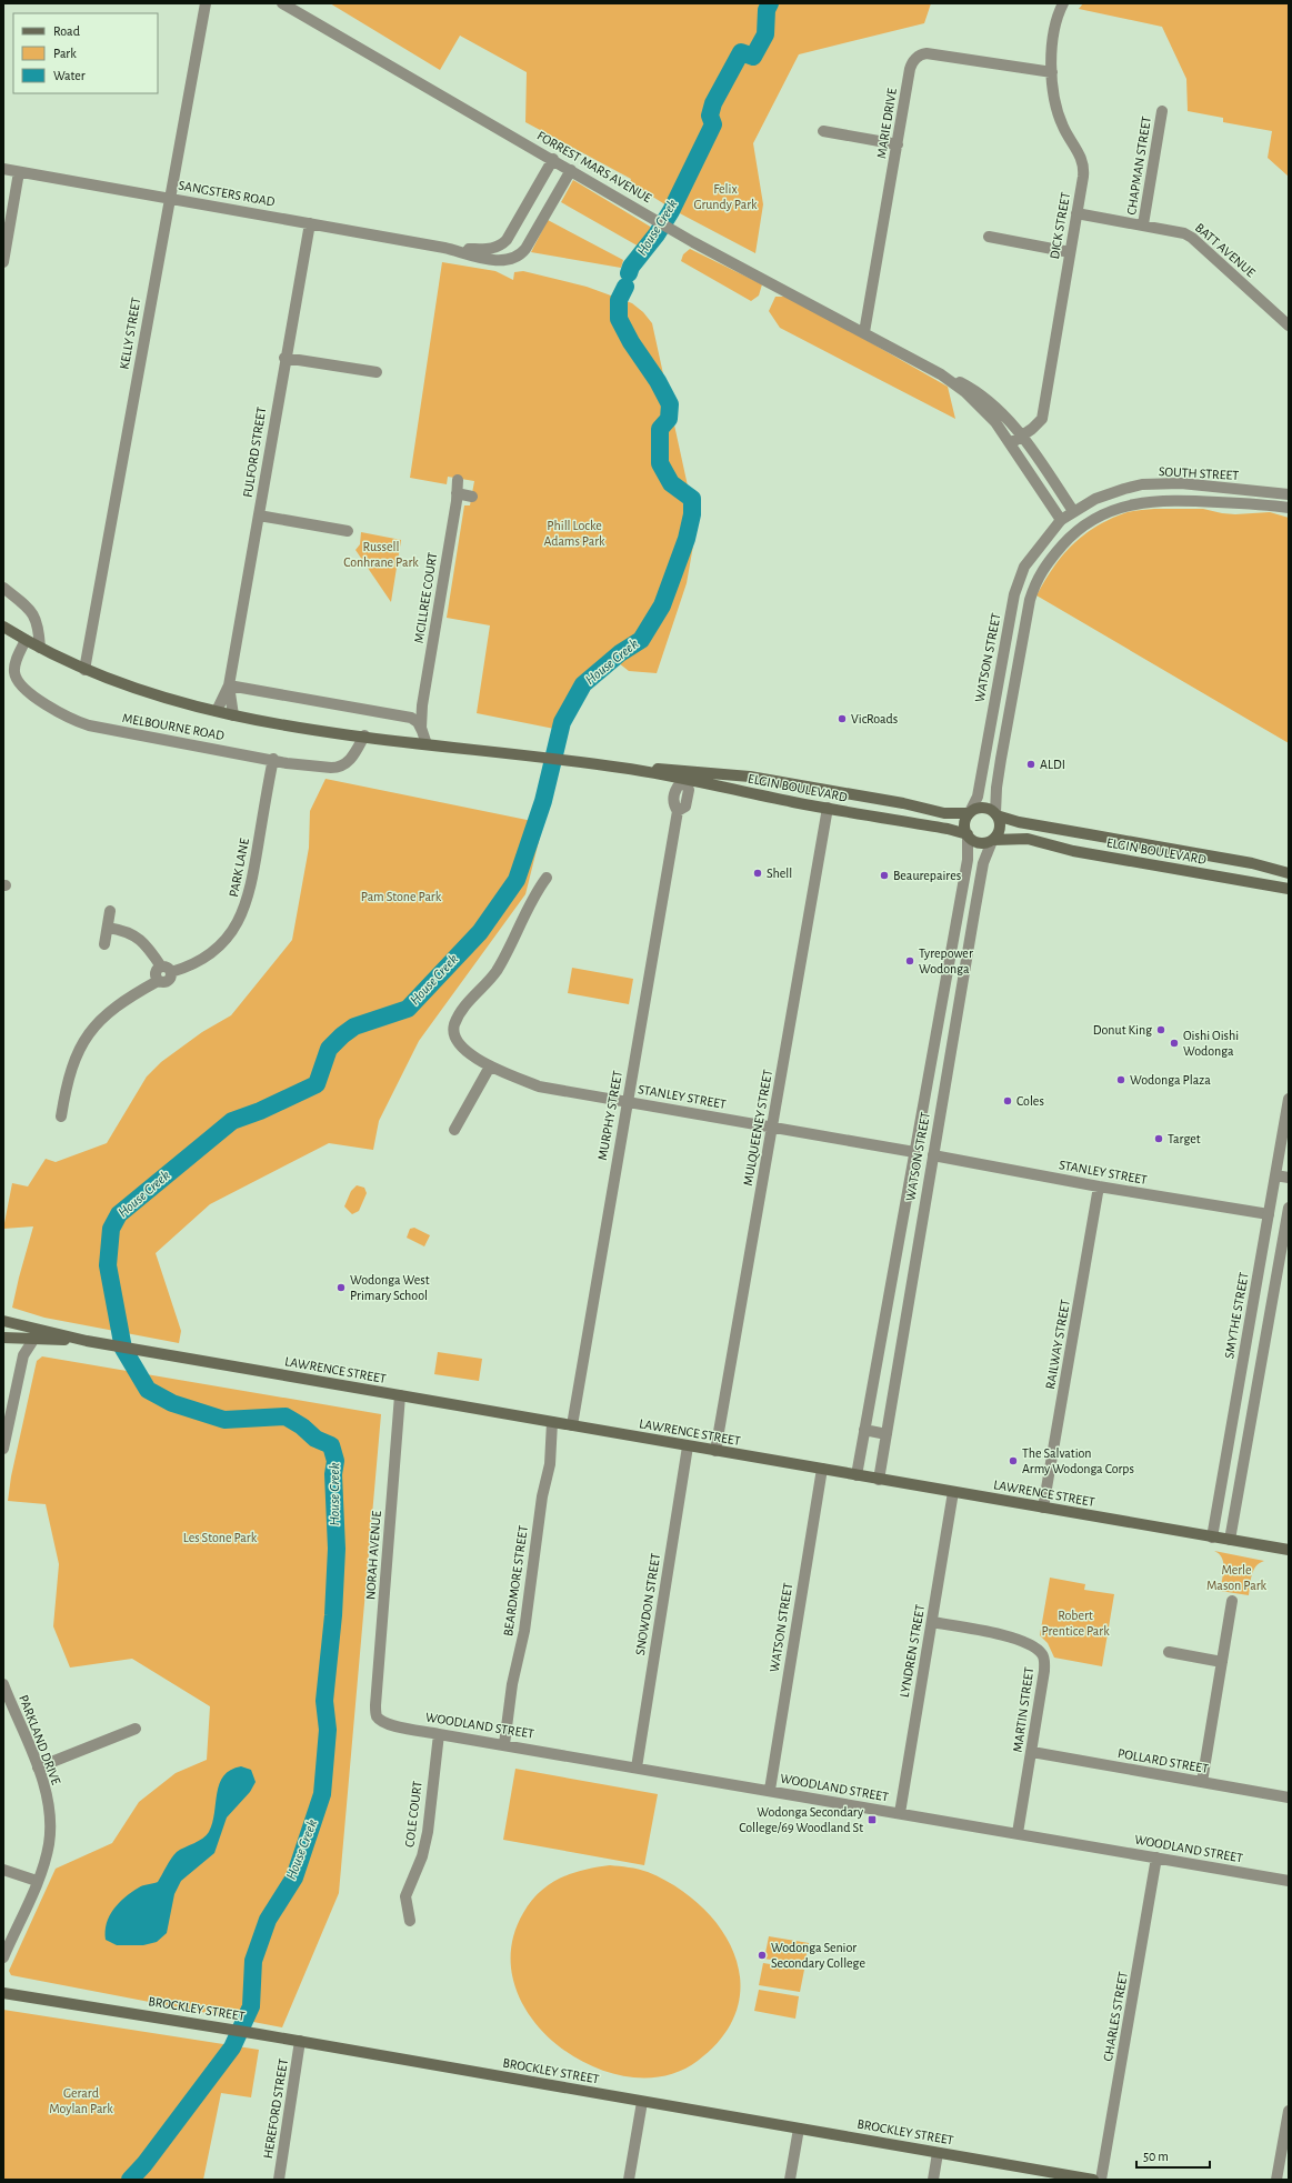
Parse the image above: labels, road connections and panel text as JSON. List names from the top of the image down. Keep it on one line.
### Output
{"streets":{"main road":["MELBOURNE ROAD","ELGIN BOULEVARD","LAWRENCE STREET","BROCKLEY STREET"],"street":["MARIE DRIVE","CHAPMAN STREET","FORREST MARS AVENUE","SANGSTERS ROAD","DICK STREET","BATT AVENUE","KELLY STREET","FULFORD STREET","SOUTH STREET","MCILLREE COURT","WATSON STREET","PARK LANE","STANLEY STREET","MURPHY STREET","MULQUEENEY STREET","SMYTHE STREET","RAILWAY STREET","NORAH AVENUE","BEARDMORE STREET","SNOWDON STREET","LYNDREN STREET","MARTIN STREET","WOODLAND STREET","PARKLAND DRIVE","POLLARD STREET","COLE COURT","CHARLES STREET","HEREFORD STREET"]},"crossings":[["MARIE DRIVE","FORREST MARS AVENUE"],["MARIE DRIVE","DICK STREET"],["CHAPMAN STREET","BATT AVENUE"],["FORREST MARS AVENUE","SANGSTERS ROAD"],["FORREST MARS AVENUE","DICK STREET"],["FORREST MARS AVENUE","SOUTH STREET"],["FORREST MARS AVENUE","WATSON STREET"],["SANGSTERS ROAD","KELLY STREET"],["SANGSTERS ROAD","FULFORD STREET"],["DICK STREET","BATT AVENUE"],["KELLY STREET","MELBOURNE ROAD"],["FULFORD STREET","MELBOURNE ROAD"],["SOUTH STREET","WATSON STREET"],["MCILLREE COURT","MELBOURNE ROAD"],["WATSON STREET","ELGIN BOULEVARD"],["WATSON STREET","STANLEY STREET"],["WATSON STREET","LAWRENCE STREET"],["WATSON STREET","WOODLAND STREET"],["MELBOURNE ROAD","ELGIN BOULEVARD"],["MELBOURNE ROAD","PARK LANE"],["ELGIN BOULEVARD","MURPHY STREET"],["ELGIN BOULEVARD","MULQUEENEY STREET"],["STANLEY STREET","MURPHY STREET"],["STANLEY STREET","MULQUEENEY STREET"],["STANLEY STREET","SMYTHE STREET"],["STANLEY STREET","RAILWAY STREET"],["MURPHY STREET","LAWRENCE STREET"],["MULQUEENEY STREET","LAWRENCE STREET"],["SMYTHE STREET","LAWRENCE STREET"],["RAILWAY STREET","LAWRENCE STREET"],["LAWRENCE STREET","NORAH AVENUE"],["LAWRENCE STREET","BEARDMORE STREET"],["LAWRENCE STREET","SNOWDON STREET"],["LAWRENCE STREET","LYNDREN STREET"],["NORAH AVENUE","WOODLAND STREET"],["BEARDMORE STREET","WOODLAND STREET"],["SNOWDON STREET","WOODLAND STREET"],["LYNDREN STREET","MARTIN STREET"],["LYNDREN STREET","WOODLAND STREET"],["MARTIN STREET","WOODLAND STREET"],["MARTIN STREET","POLLARD STREET"],["WOODLAND STREET","COLE COURT"],["WOODLAND STREET","CHARLES STREET"],["BROCKLEY STREET","HEREFORD STREET"]],"water":["House Creek"],"parks":["Felix Grundy Park","Phill Locke Adams Park","Russell Conhrane Park","Pam Stone Park","Les Stone Park","Merle Mason Park","Robert Prentice Park","Gerard Moylan Park"],"places":{"other":["VicRoads","ALDI","Shell","Beaurepaires","Tyrepower Wodonga","Donut King","Oishi Oishi Wodonga","Wodonga Plaza","Coles","Target","Wodonga West Primary School","The Salvation Army Wodonga Corps","Wodonga Senior Secondary College"],"transit":["Wodonga Secondary College/69 Woodland St"]},"legend":["Road","Park","Water"],"scale_bar":"50 m"}
